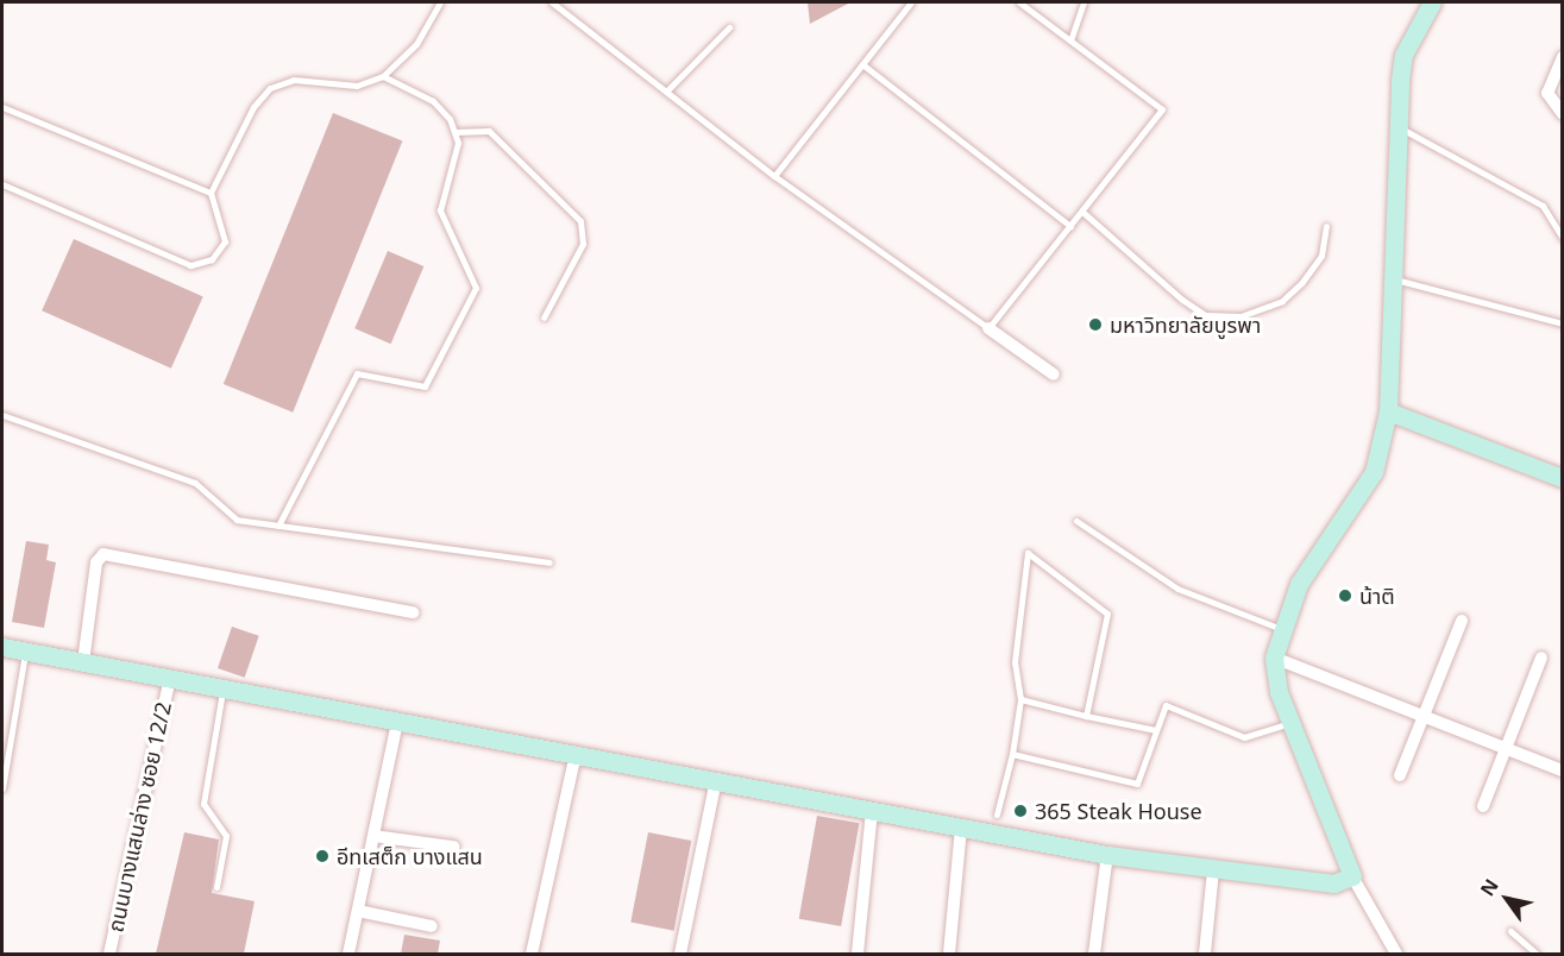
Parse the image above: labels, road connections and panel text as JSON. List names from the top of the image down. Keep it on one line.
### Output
{"streets":{"street":["ถนนบางแสนล่าง ซอย 12/2"]},"places":["มหาวิทยาลัยบูรพา","น้าติ","365 Steak House","อีทเสต็ก บางแสน"],"north":"top left"}
